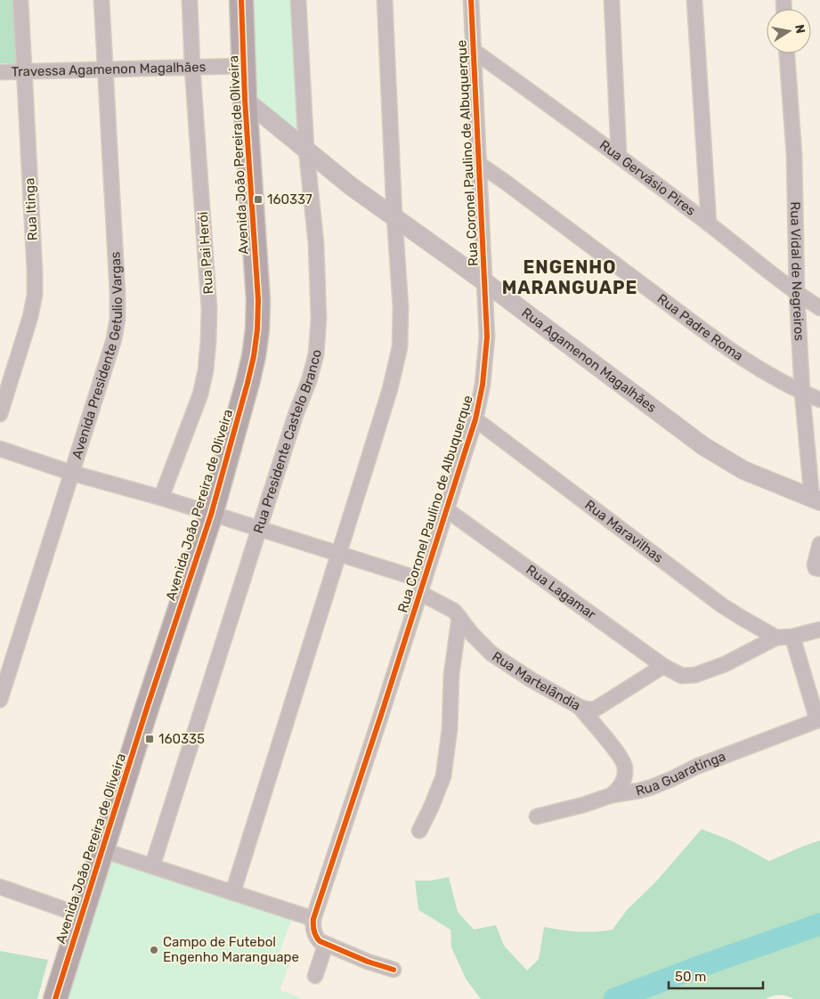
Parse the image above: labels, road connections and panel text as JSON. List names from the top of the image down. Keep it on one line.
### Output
{"streets":{"main road":["Avenida João Pereira de Oliveira"],"street":["Travessa Agamenon Magalhães","Rua Coronel Paulino de Albuquerque","Rua Gervásio Pires","Rua Itinga","Rua Pai Herói","Rua Vidal de Negreiros","Rua Padre Roma","Avenida Presidente Getulio Vargas","Rua Agamenon Magalhães","Rua Presidente Castelo Branco","Rua Maravilhas","Rua Lagamar","Rua Martelândia","Rua Guaratinga"]},"crossings":[["Travessa Agamenon Magalhães","Avenida João Pereira de Oliveira"],["Travessa Agamenon Magalhães","Rua Itinga"],["Travessa Agamenon Magalhães","Rua Pai Herói"],["Travessa Agamenon Magalhães","Avenida Presidente Getulio Vargas"],["Rua Coronel Paulino de Albuquerque","Rua Gervásio Pires"],["Rua Coronel Paulino de Albuquerque","Rua Padre Roma"],["Rua Coronel Paulino de Albuquerque","Rua Agamenon Magalhães"],["Rua Coronel Paulino de Albuquerque","Rua Maravilhas"],["Rua Coronel Paulino de Albuquerque","Rua Lagamar"],["Rua Coronel Paulino de Albuquerque","Rua Martelândia"],["Avenida João Pereira de Oliveira","Rua Agamenon Magalhães"],["Avenida João Pereira de Oliveira","Rua Martelândia"],["Rua Gervásio Pires","Rua Vidal de Negreiros"],["Rua Pai Herói","Rua Martelândia"],["Rua Vidal de Negreiros","Rua Padre Roma"],["Rua Vidal de Negreiros","Rua Agamenon Magalhães"],["Avenida Presidente Getulio Vargas","Rua Martelândia"],["Rua Agamenon Magalhães","Rua Presidente Castelo Branco"],["Rua Presidente Castelo Branco","Rua Martelândia"],["Rua Lagamar","Rua Martelândia"]],"districts":["ENGENHO MARANGUAPE"],"places":{"transit":["160337","160335"],"other":["Campo de Futebol Engenho Maranguape"]},"scale_bar":"50 m","north":"right"}
